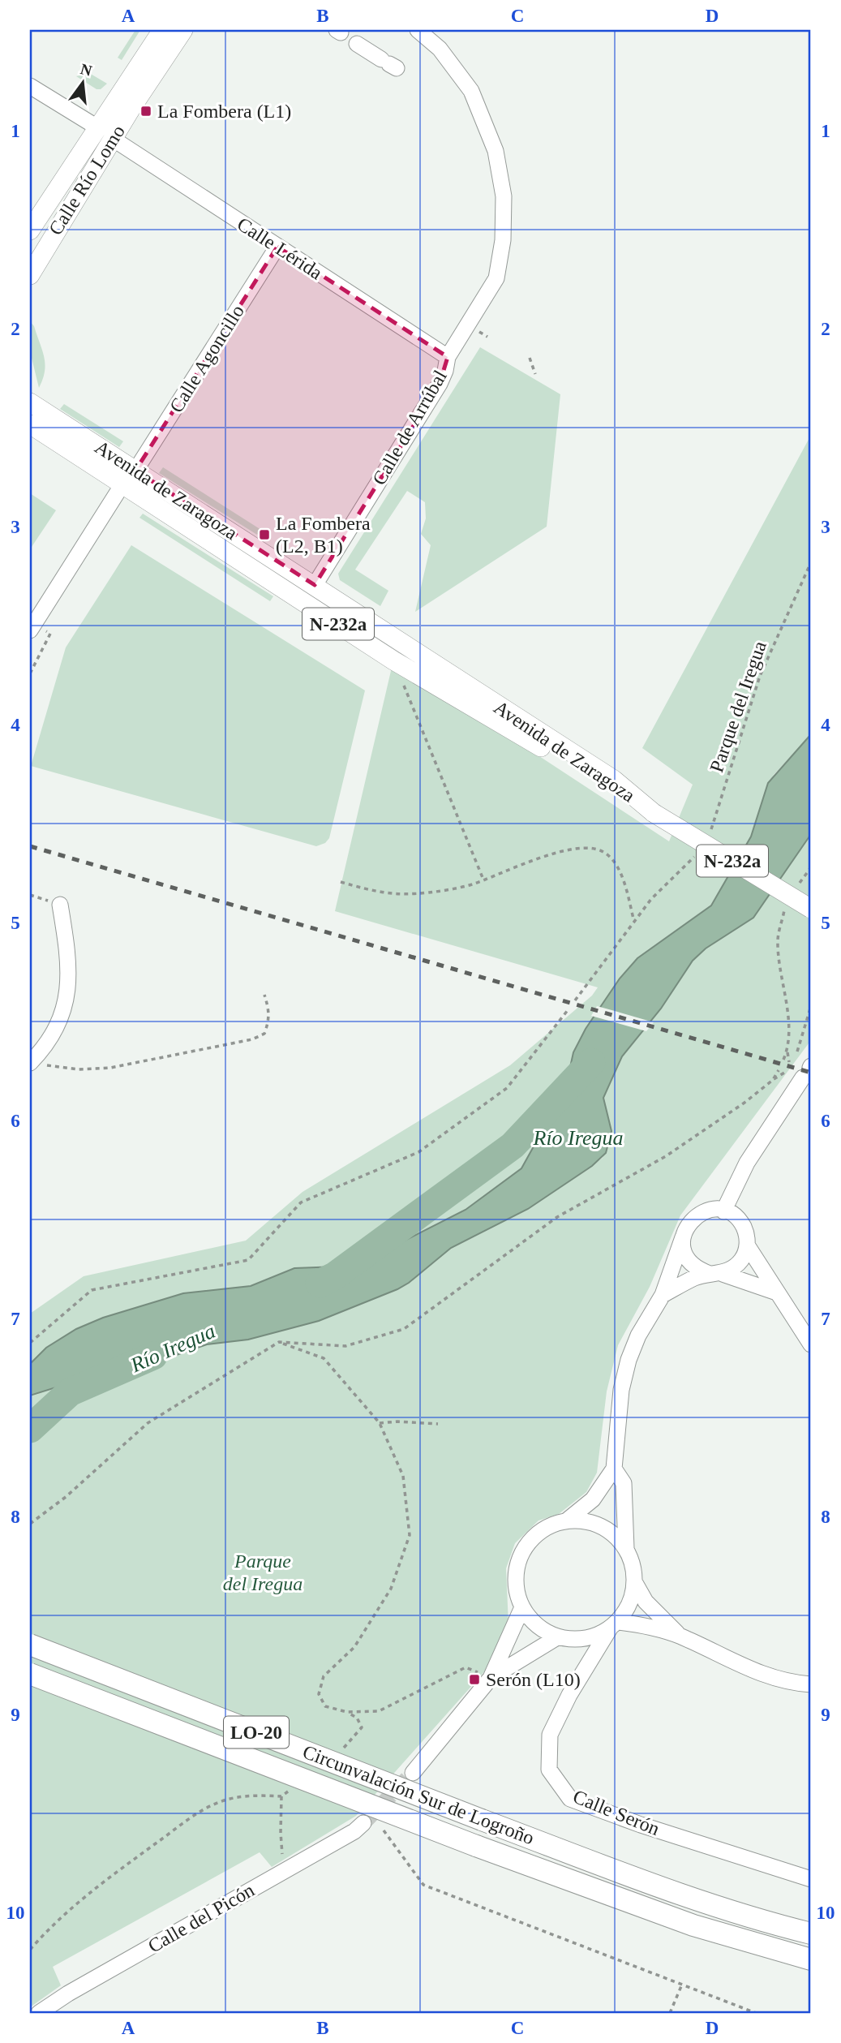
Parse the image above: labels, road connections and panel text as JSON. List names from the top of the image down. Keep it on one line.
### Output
{"streets":{"highway":["LO-20","Circunvalación Sur de Logroño"],"main road":["Calle Río Lomo","Avenida de Zaragoza","N-232a"],"street":["Calle Lérida","Calle Agoncillo","Calle de Arrúbal","Calle Serón","Calle del Picón"],"path":["Parque del Iregua"]},"crossings":[["Calle Río Lomo","Calle Lérida"],["Calle Lérida","Calle Agoncillo"],["Calle Lérida","Calle de Arrúbal"],["Calle Agoncillo","Avenida de Zaragoza"],["Calle de Arrúbal","Avenida de Zaragoza"],["Avenida de Zaragoza","N-232a"]],"water":["Río Iregua"],"parks":["Parque del Iregua"],"places":{"transit":["La Fombera (L1)","La Fombera (L2, B1)","Serón (L10)"]},"north":"top","grid":{"columns":["A","B","C","D"],"rows":["1","2","3","4","5","6","7","8","9","10"]}}
